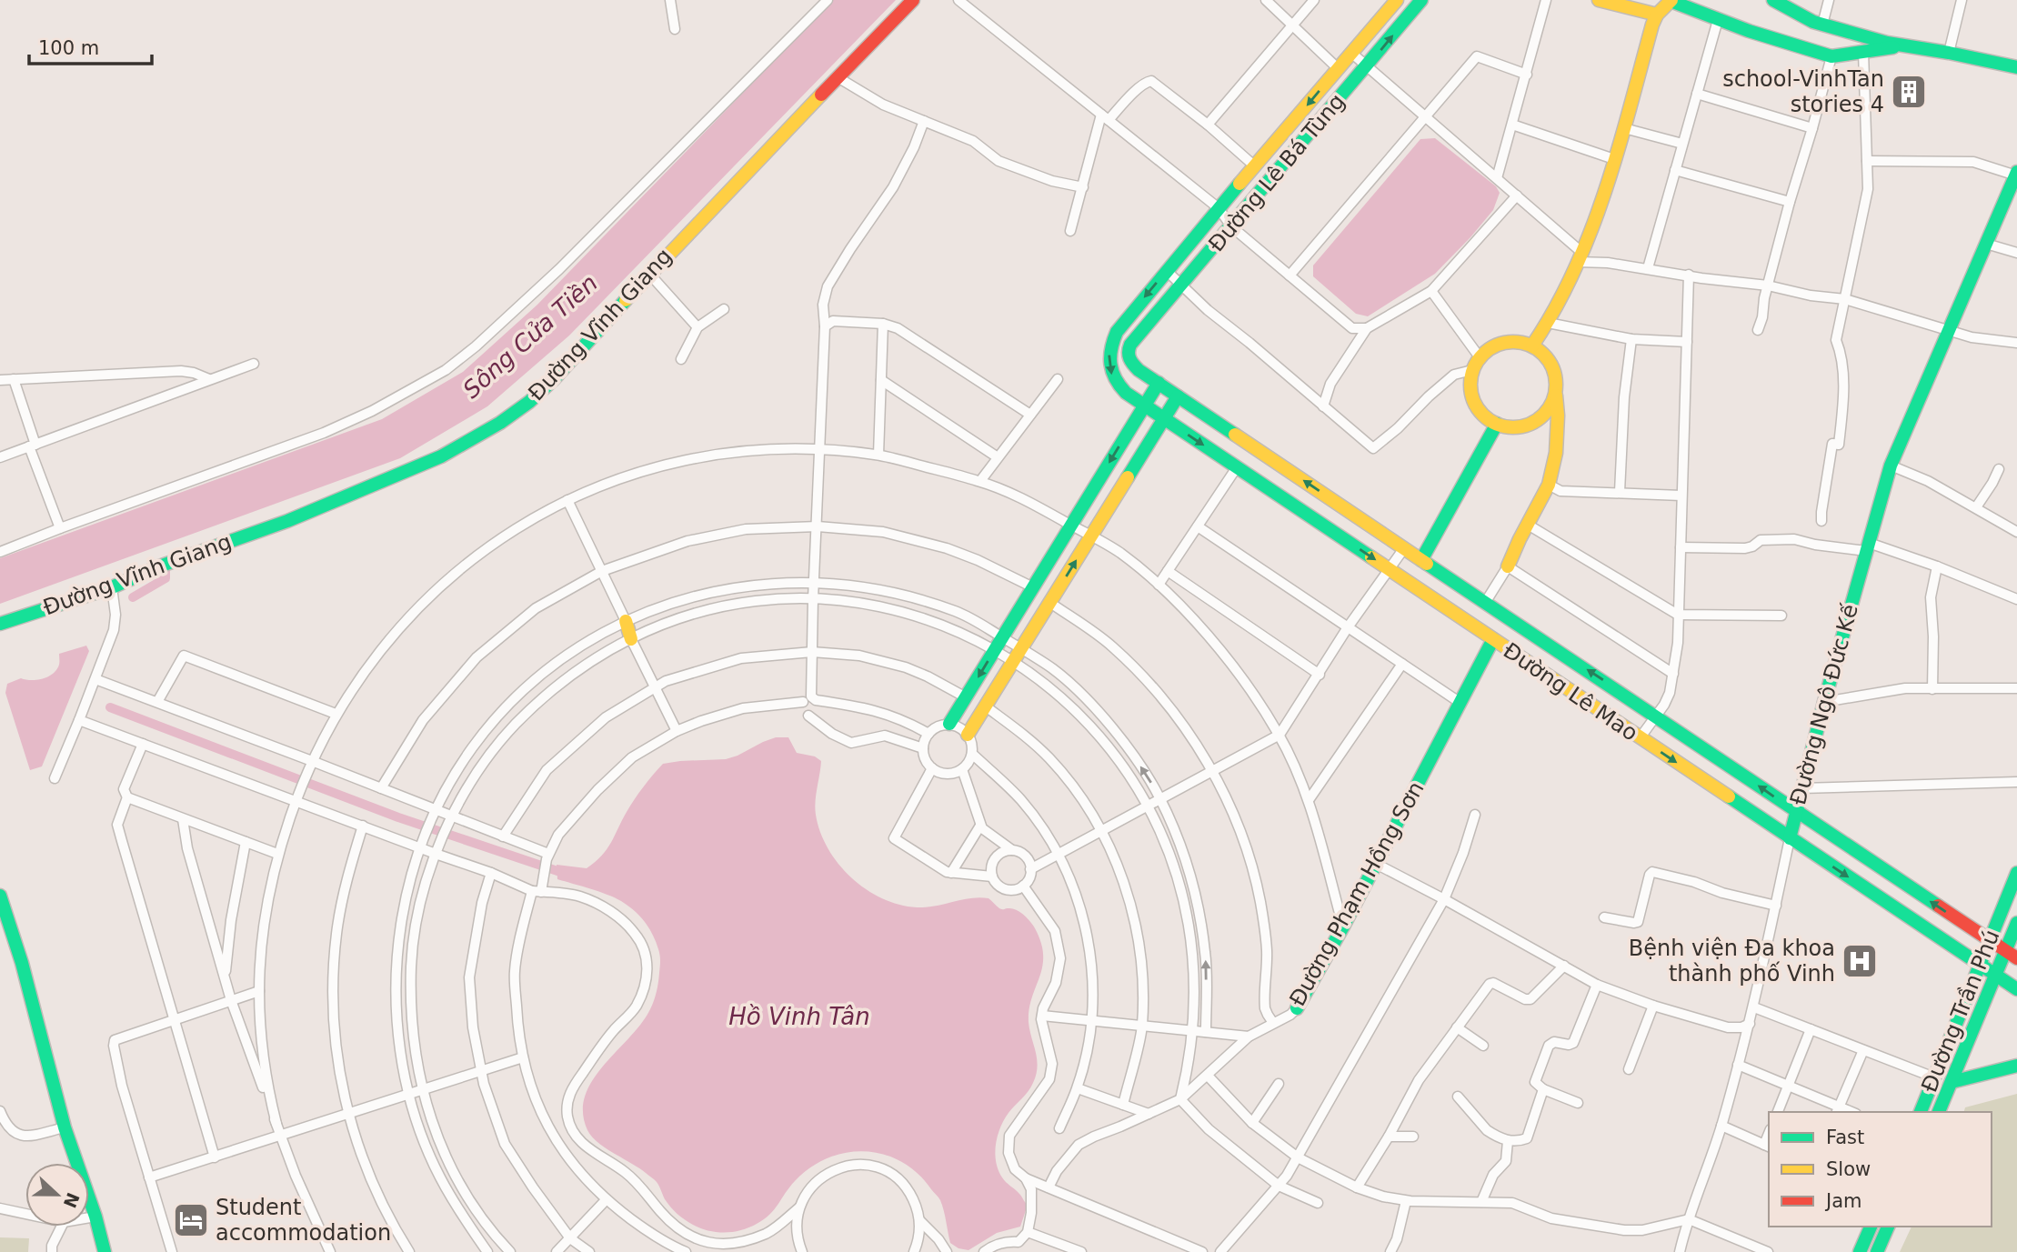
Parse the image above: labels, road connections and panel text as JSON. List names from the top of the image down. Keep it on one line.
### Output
{"streets":{"street":["Đường Lê Bá Tùng","Đường Vĩnh Giang","Đường Lê Mao","Đường Ngô Đức Kế","Đường Phạm Hồng Sơn","Đường Trần Phú"]},"crossings":[["Đường Lê Bá Tùng","Đường Lê Mao"],["Đường Lê Mao","Đường Ngô Đức Kế"],["Đường Lê Mao","Đường Phạm Hồng Sơn"],["Đường Lê Mao","Đường Trần Phú"]],"water":["Sông Cửa Tiền","Hồ Vinh Tân"],"places":{"building":["school-VinhTan stories 4"],"hospital":["Bệnh viện Đa khoa thành phố Vinh"],"hotel":["Student accommodation"]},"legend":["Fast","Slow","Jam"],"scale_bar":"100 m","north":"right"}
